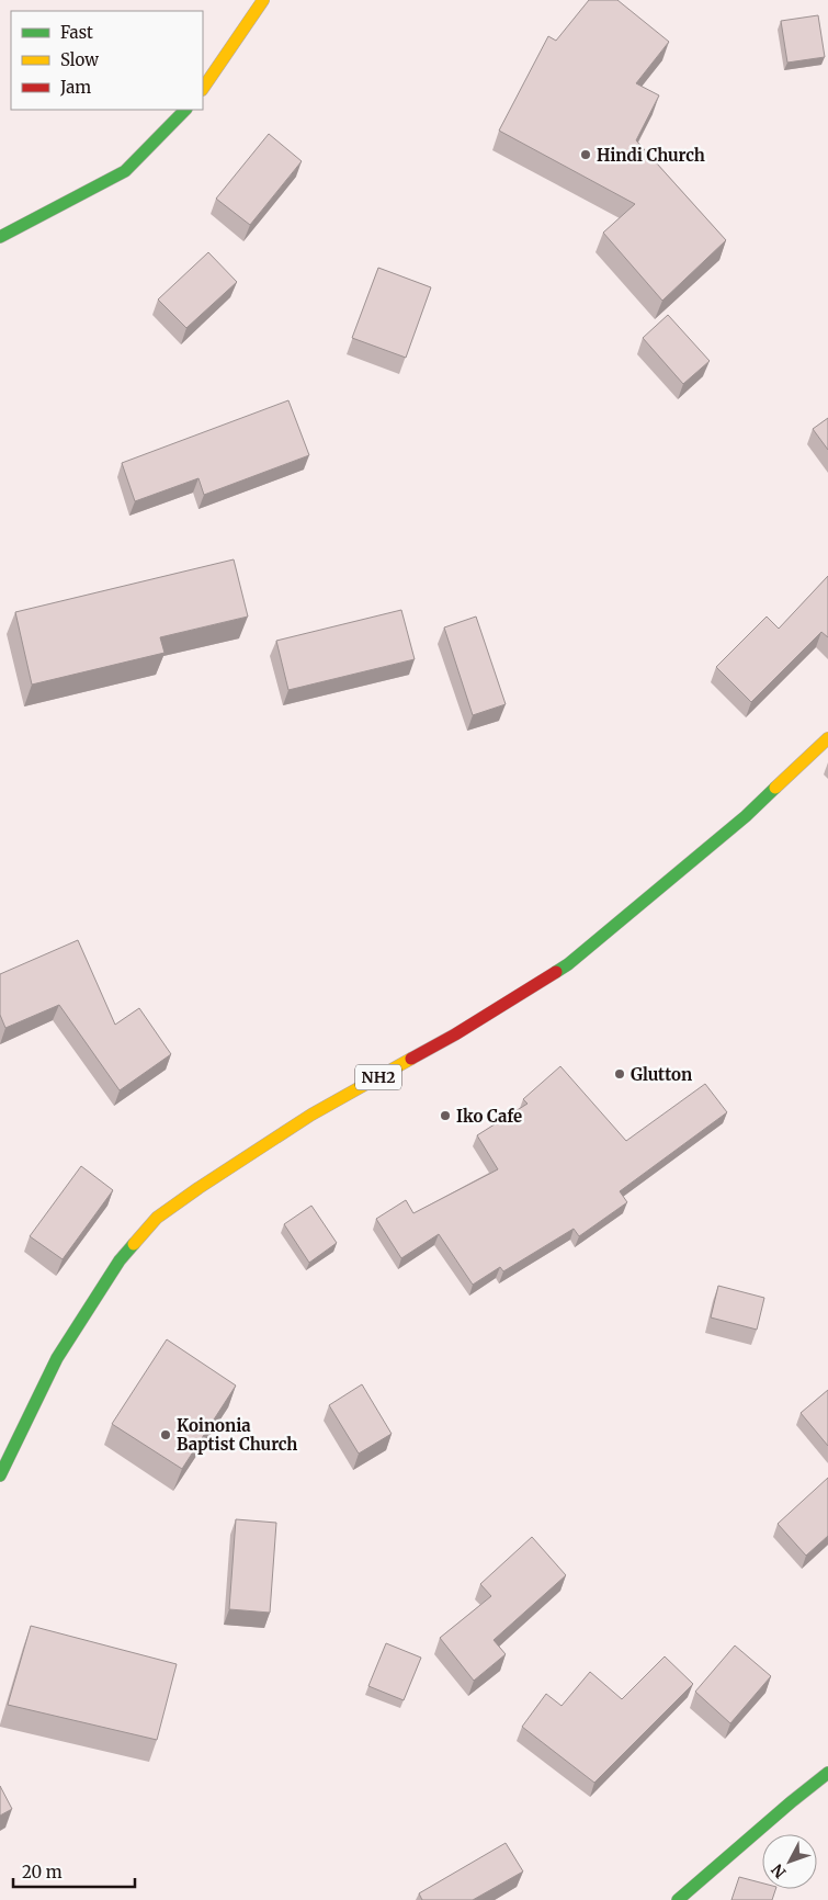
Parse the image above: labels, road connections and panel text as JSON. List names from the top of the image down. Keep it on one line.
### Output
{"streets":{"main road":["NH2"]},"places":["Hindi Church","Glutton","Iko Cafe","Koinonia Baptist Church"],"legend":["Fast","Slow","Jam"],"scale_bar":"20 m","north":"bottom left"}
